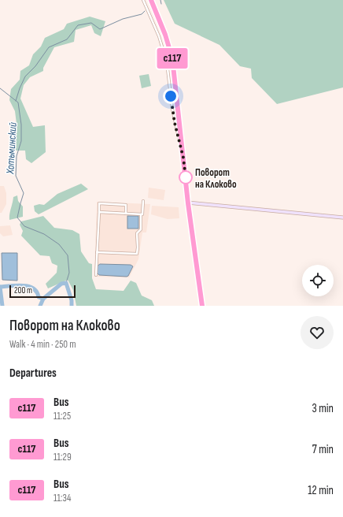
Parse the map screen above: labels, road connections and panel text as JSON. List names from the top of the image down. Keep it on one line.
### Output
{"water":["Хотьминский"],"places":["Поворот на Клоково"],"lines":["bus line с117"],"scale_bar":"200 m","page":{"on_map":"с117","scale":"200 m","heading":[["Поворот на Клоково","Walk · 4 min · 250 m"],"Departures"],"list":[{"mark":"с117","name":"Bus","note":"11:25","value":"3 min"},{"mark":"с117","name":"Bus","note":"11:29","value":"7 min"},{"mark":"с117","name":"Bus","note":"11:34","value":"12 min"}]}}
